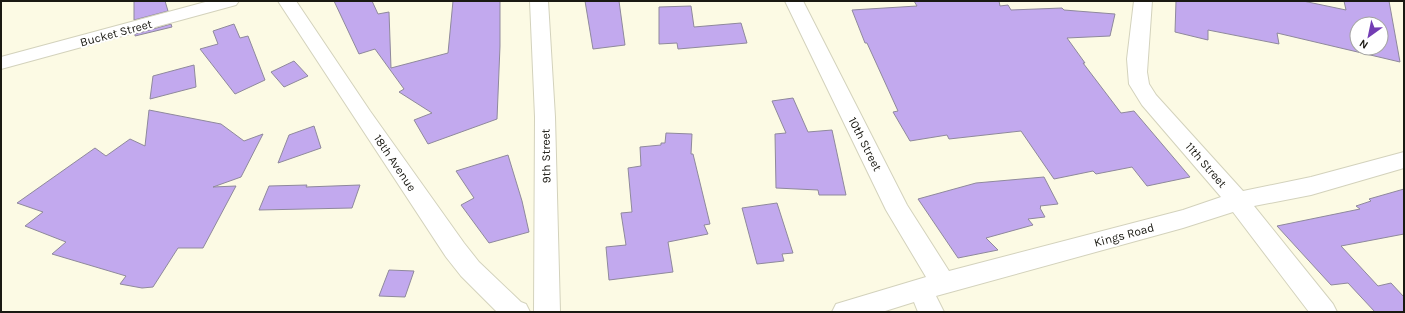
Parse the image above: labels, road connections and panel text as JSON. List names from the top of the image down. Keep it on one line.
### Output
{"streets":{"street":["Bucket Street","10th Street","9th Street","18th Avenue","11th Street","Kings Road"]},"crossings":[["10th Street","Kings Road"],["11th Street","Kings Road"]],"north":"bottom left"}
